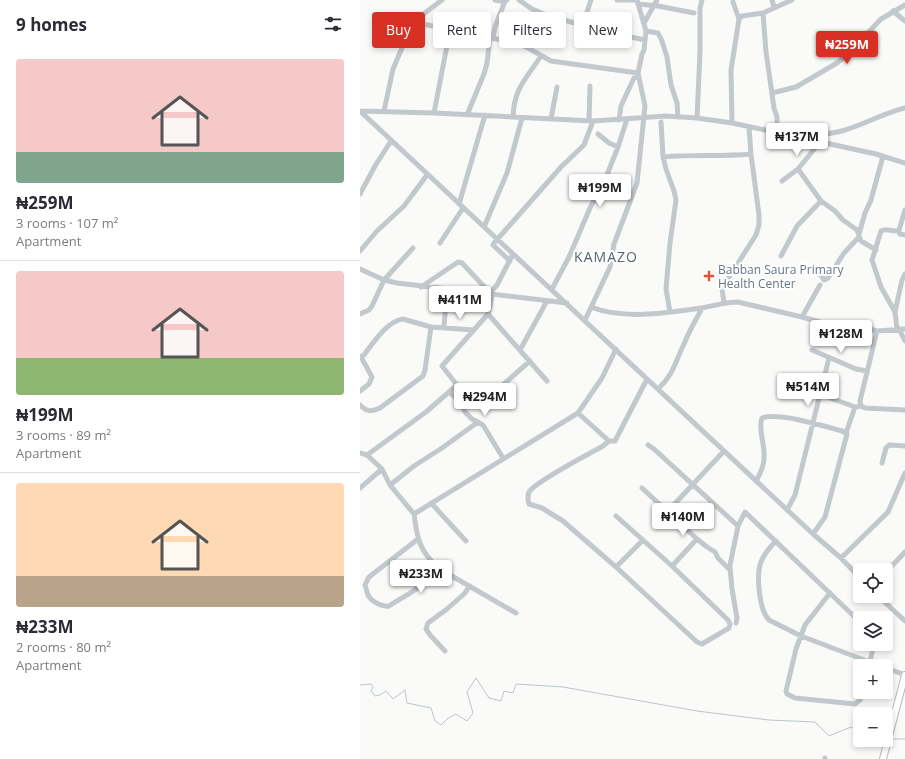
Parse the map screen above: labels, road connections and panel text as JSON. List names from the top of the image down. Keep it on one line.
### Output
{"districts":["KAMAZO"],"places":{"health":["Babban Saura Primary Health Center"]},"page":{"heading":"9 homes","chip":["Buy","Rent","Filters","New"],"price":["₦259M","₦137M","₦199M","₦411M","₦128M","₦514M","₦294M","₦140M","₦233M"],"list":[{"name":"₦259M","note":"3 rooms · 107 m² · Apartment"},{"name":"₦199M","note":"3 rooms · 89 m² · Apartment"},{"name":"₦233M","note":"2 rooms · 80 m² · Apartment"}],"map_buttons":["+","−"]}}
